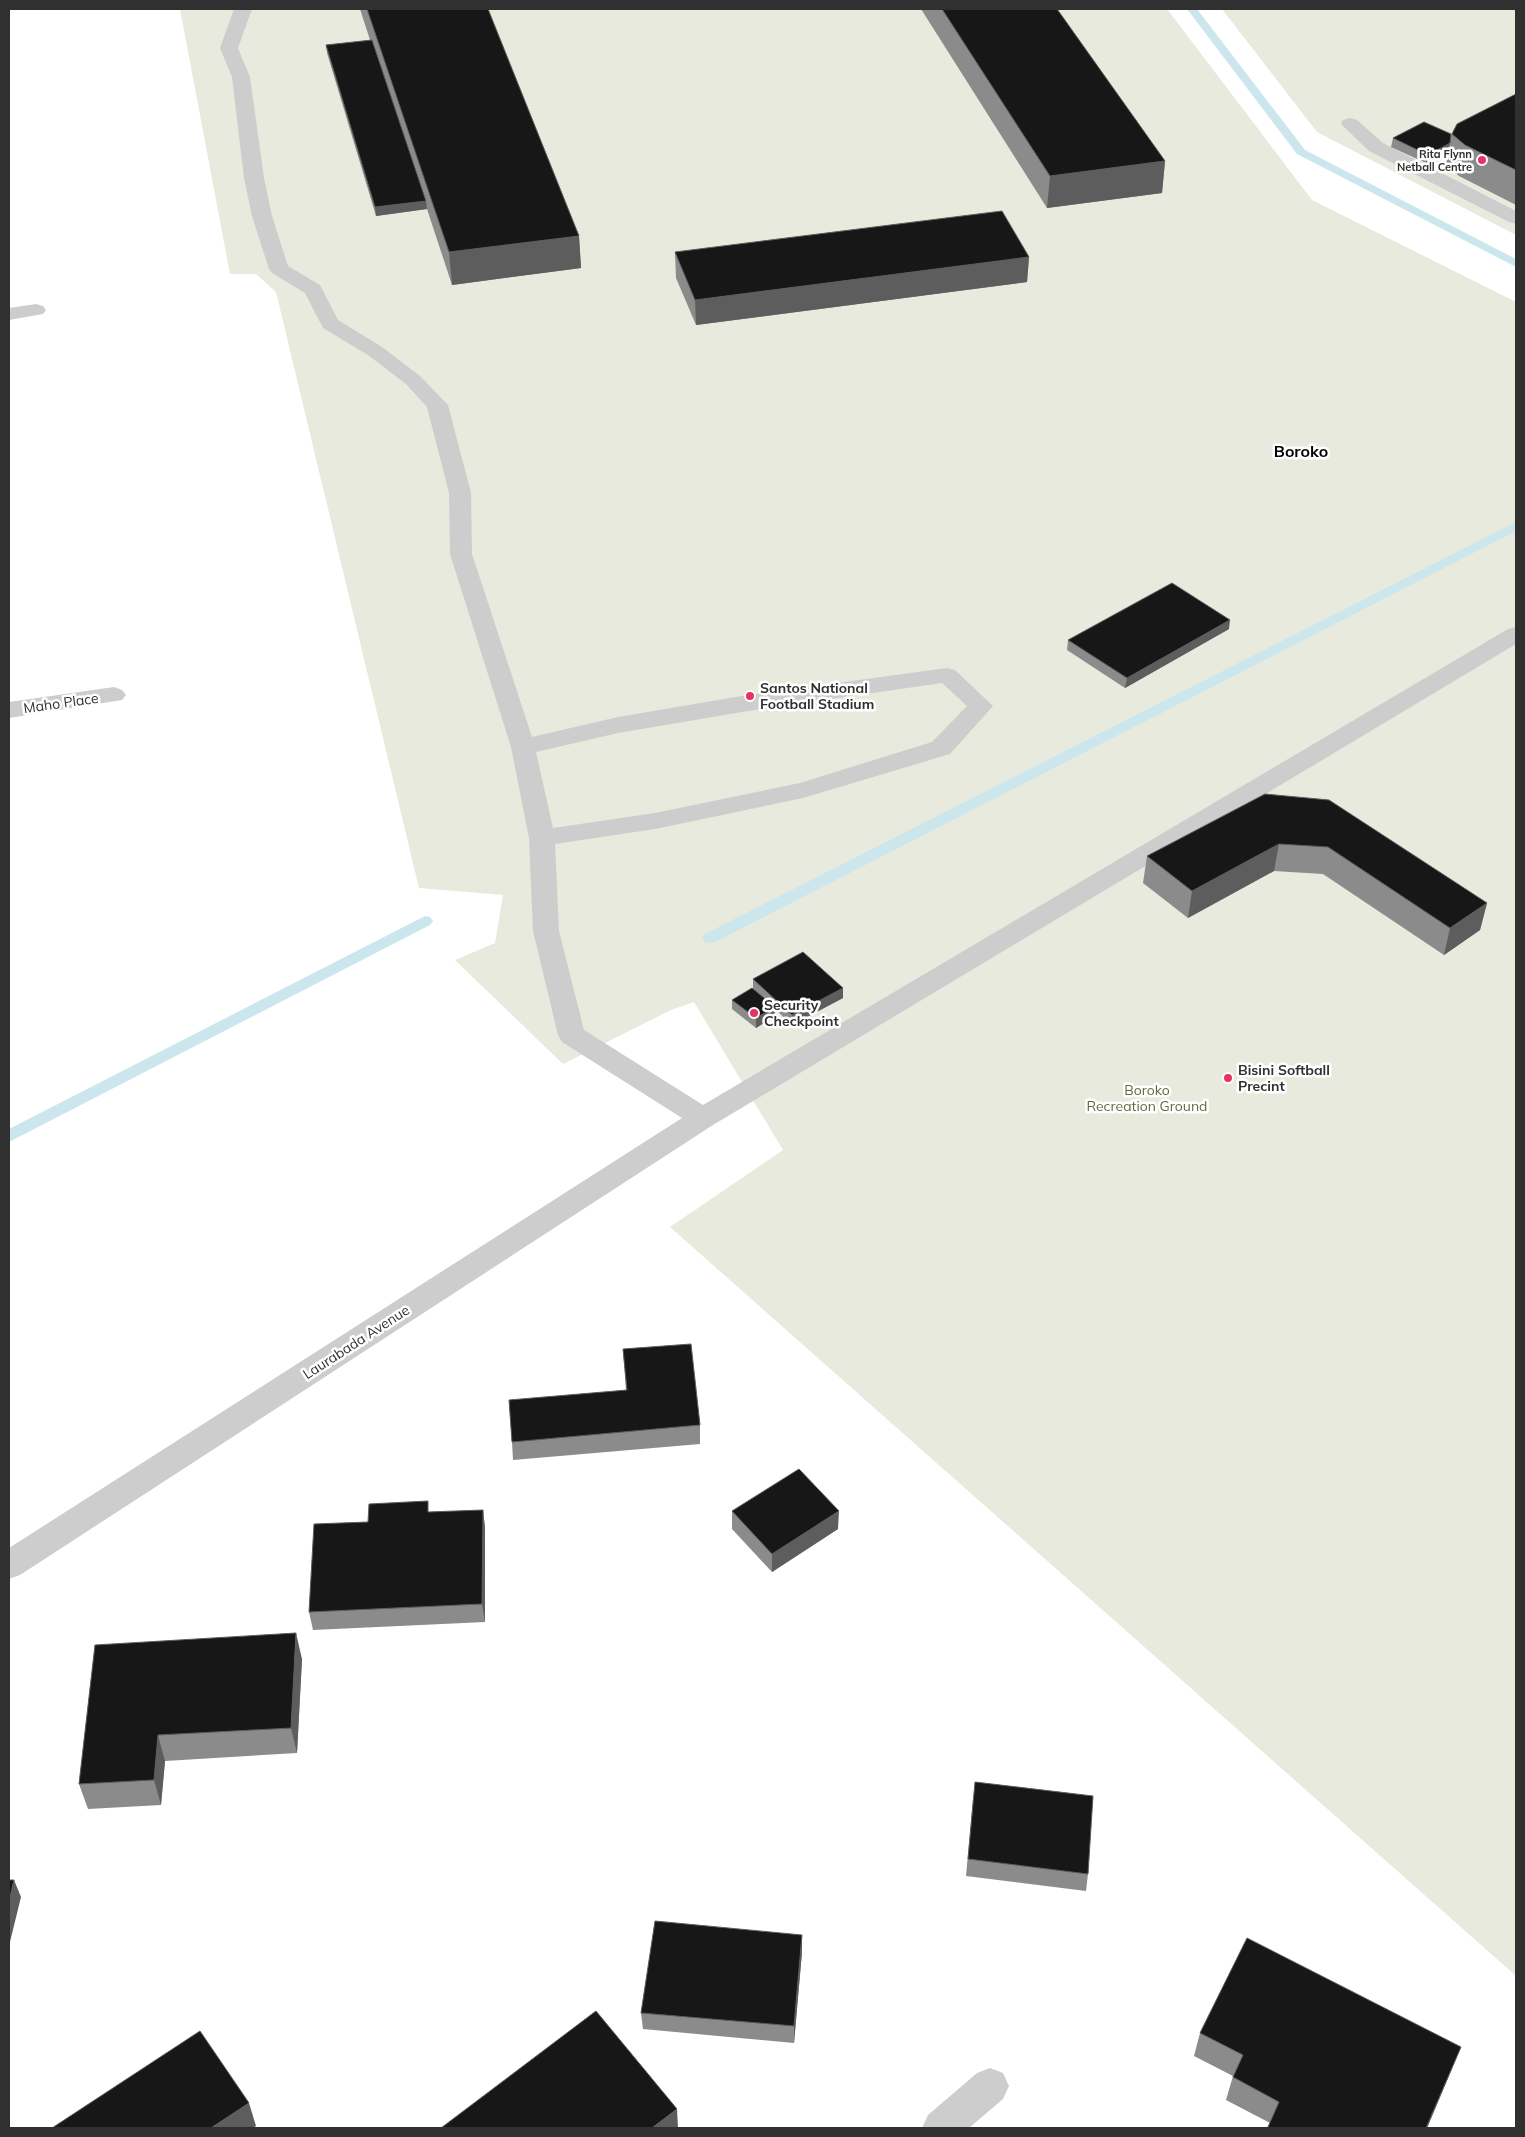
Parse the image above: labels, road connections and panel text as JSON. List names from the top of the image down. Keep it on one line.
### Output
{"streets":{"street":["Maho Place","Laurabada Avenue"]},"districts":["Boroko"],"parks":["Boroko Recreation Ground"],"places":["Rita Flynn Netball Centre","Santos National Football Stadium","Security Checkpoint","Bisini Softball Precint"]}
